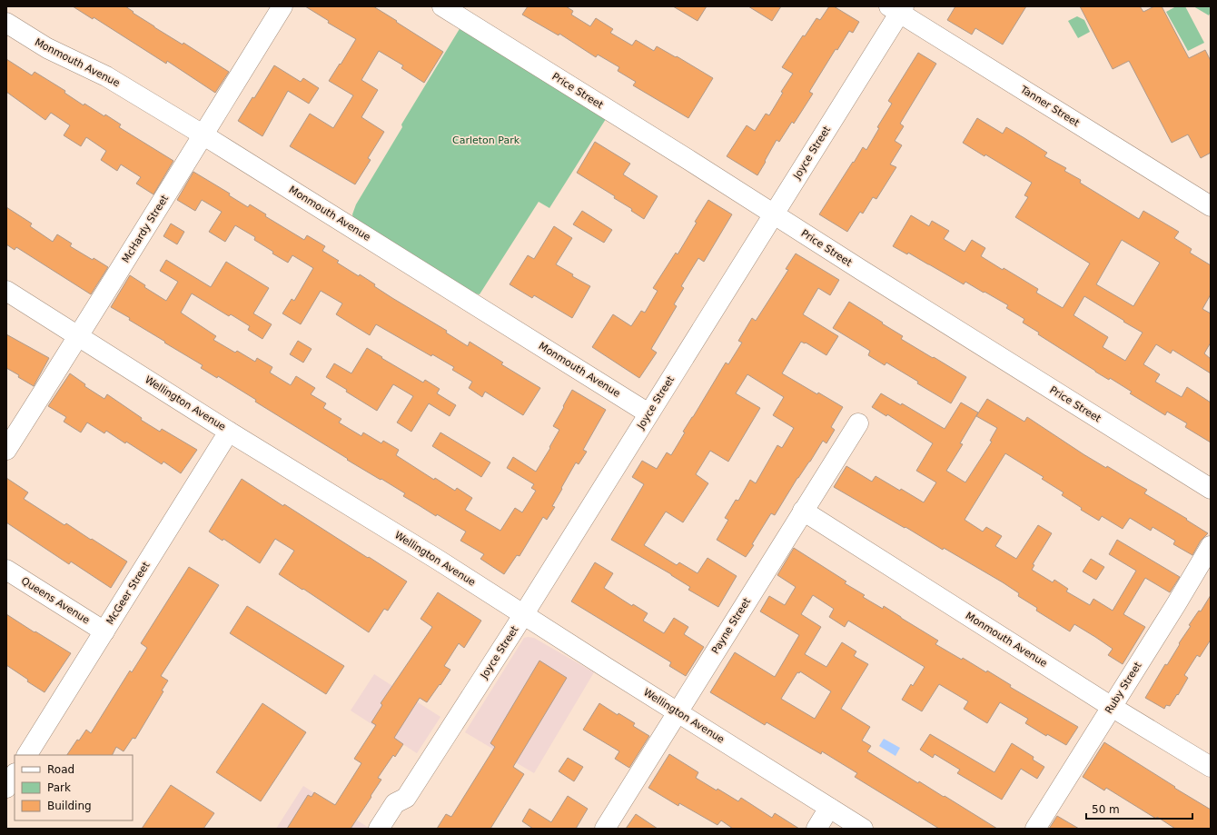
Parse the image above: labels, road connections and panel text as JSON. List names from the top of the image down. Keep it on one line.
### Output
{"streets":{"street":["Monmouth Avenue","Price Street","Tanner Street","Joyce Street","McHardy Street","Wellington Avenue","McGeer Street","Queens Avenue","Payne Street","Ruby Street"]},"crossings":[["Monmouth Avenue","Joyce Street"],["Monmouth Avenue","McHardy Street"],["Monmouth Avenue","Payne Street"],["Monmouth Avenue","Ruby Street"],["Price Street","Joyce Street"],["Tanner Street","Joyce Street"],["Joyce Street","Wellington Avenue"],["McHardy Street","Wellington Avenue"],["Wellington Avenue","McGeer Street"],["Wellington Avenue","Payne Street"],["McGeer Street","Queens Avenue"]],"parks":["Carleton Park"],"legend":["Road","Park","Building"],"scale_bar":"50 m"}
